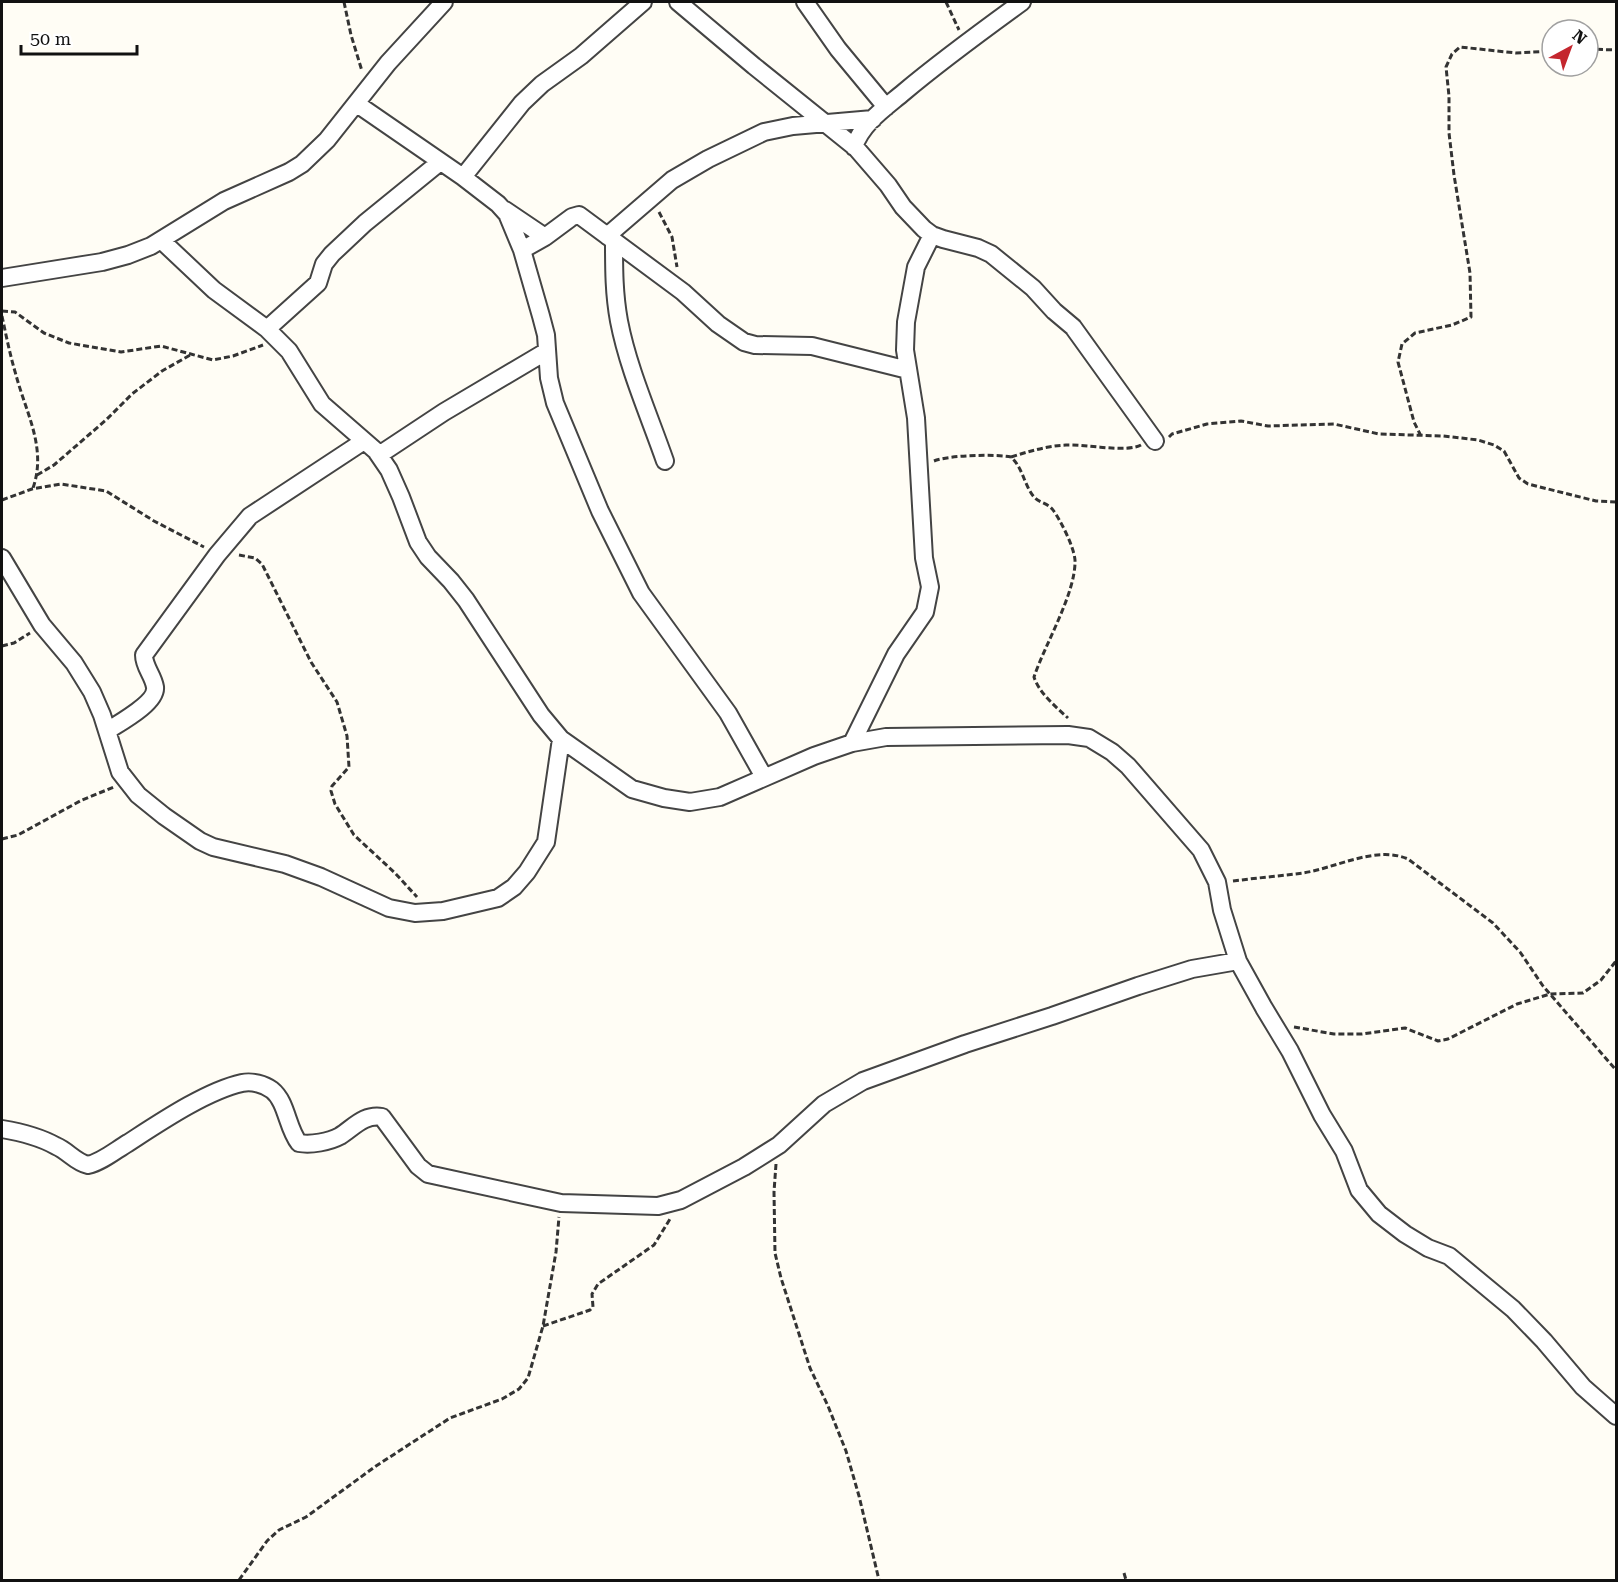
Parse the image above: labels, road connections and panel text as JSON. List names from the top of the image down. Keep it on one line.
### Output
{"scale_bar":"50 m","north":"top right"}
